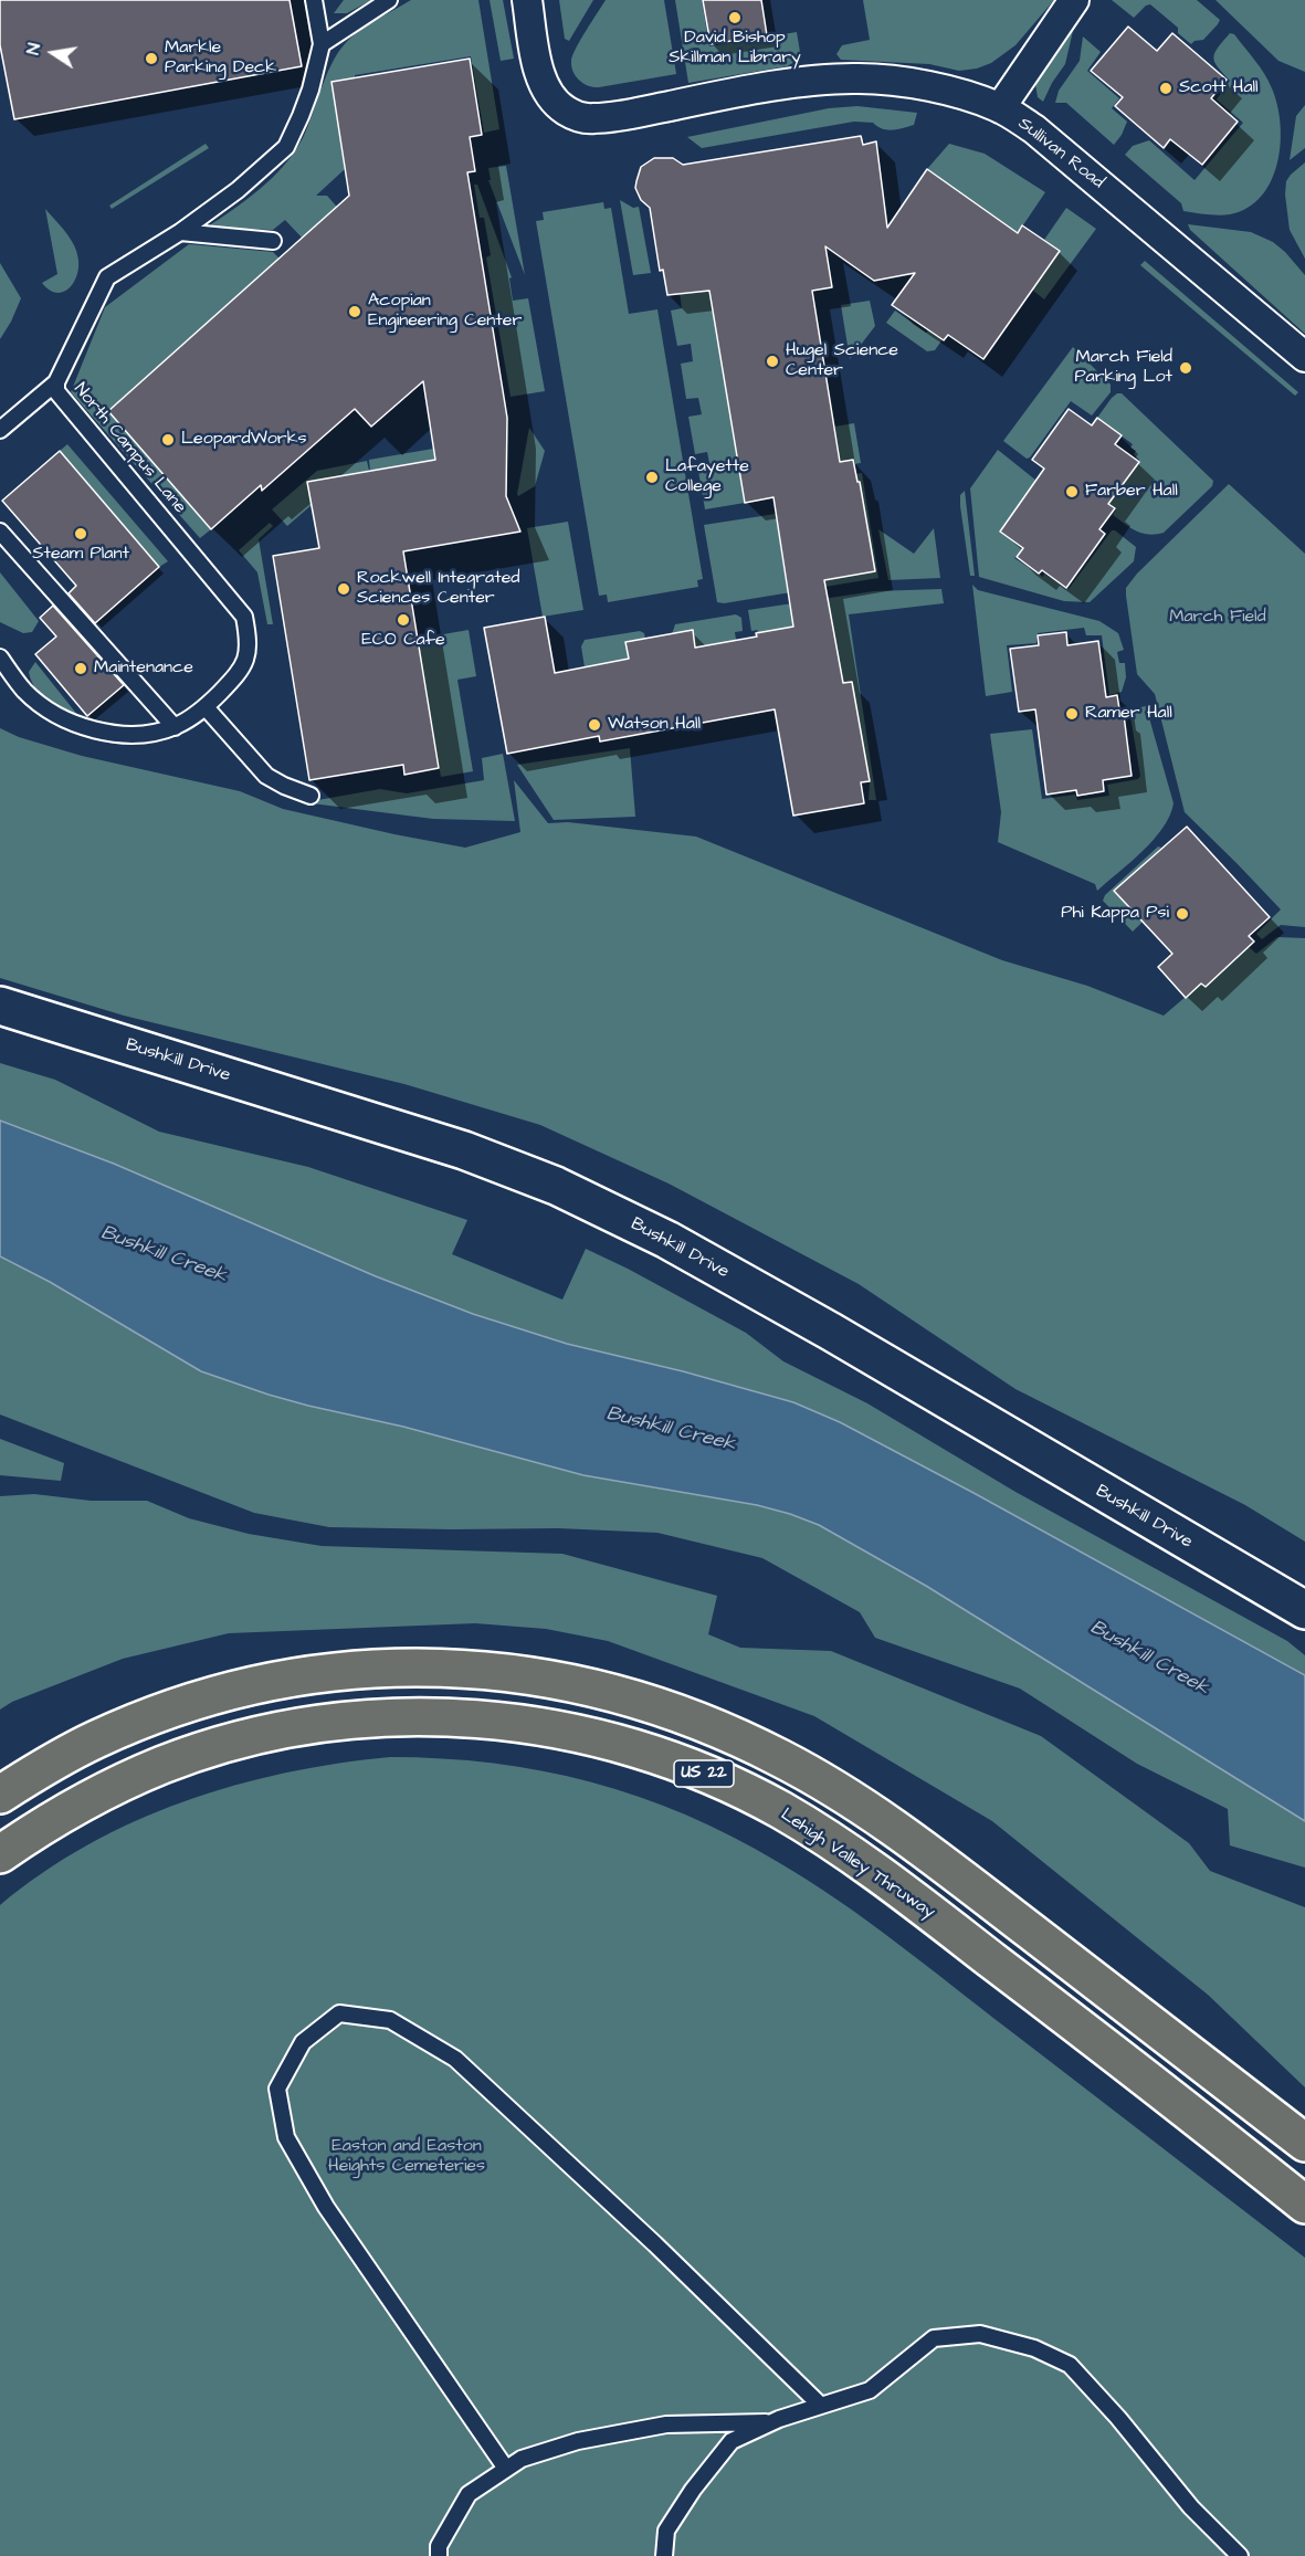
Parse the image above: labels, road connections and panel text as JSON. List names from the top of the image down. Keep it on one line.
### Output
{"streets":{"highway":["US 22","Lehigh Valley Thruway"],"street":["Sullivan Road","Bushkill Drive"],"lane":["North Campus Lane"]},"water":["Bushkill Creek"],"parks":["March Field","Easton and Easton Heights Cemeteries"],"places":["David Bishop Skillman Library","Markle Parking Deck","Scott Hall","Acopian Engineering Center","Hugel Science Center","March Field Parking Lot","LeopardWorks","Lafayette College","Farber Hall","Steam Plant","Rockwell Integrated Sciences Center","ECO Cafe","Maintenance","Ramer Hall","Watson Hall","Phi Kappa Psi"],"north":"left"}
